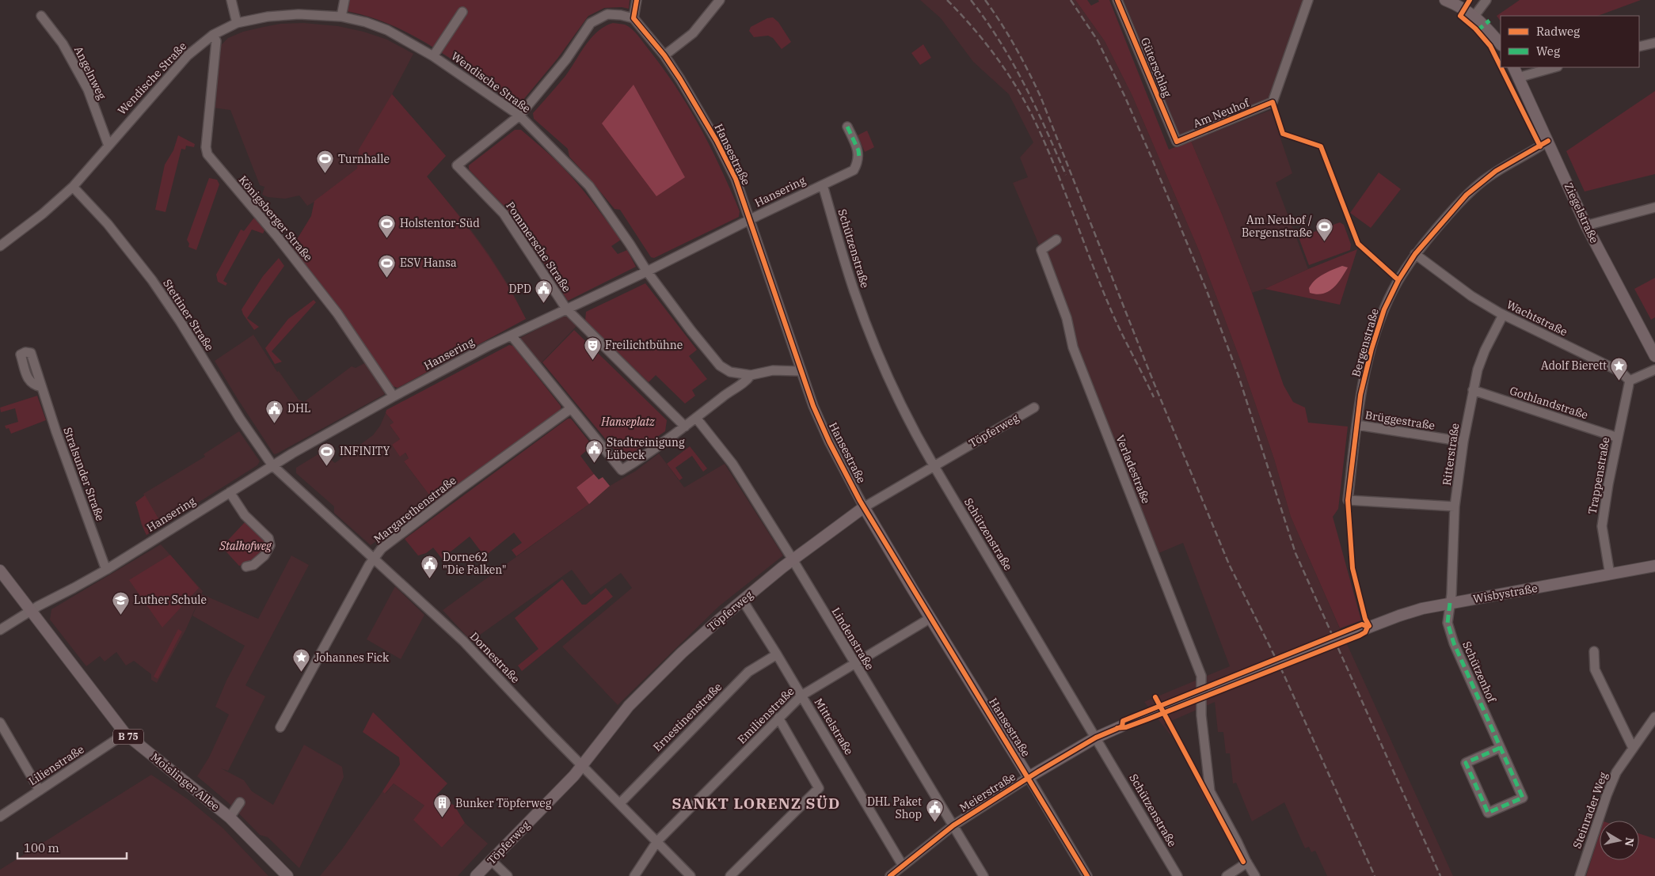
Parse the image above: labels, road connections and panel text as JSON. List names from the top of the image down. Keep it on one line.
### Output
{"streets":{"main road":["Hansestraße","Ziegelstraße","Töpferweg","Wisbystraße","B 75","Moislinger Allee","Meierstraße"],"street":["Güterschlag","Angelnweg","Wendische Straße","Am Neuhof","Hansering","Königsberger Straße","Pommersche Straße","Schützenstraße","Stettiner Straße","Wachtstraße","Bergenstraße","Gothlandstraße","Brüggestraße","Ritterstraße","Verladestraße","Stralsunder Straße","Trappenstraße","Margarethenstraße","Lindenstraße","Dornestraße","Schützenhof","Emilienstraße","Ernestinenstraße","Mittelstraße","Lilienstraße","Steinrader Weg"]},"crossings":[["Güterschlag","Am Neuhof"],["Angelnweg","Wendische Straße"],["Wendische Straße","Hansestraße"],["Wendische Straße","Hansering"],["Wendische Straße","Königsberger Straße"],["Wendische Straße","Pommersche Straße"],["Wendische Straße","Stettiner Straße"],["Hansestraße","Hansering"],["Hansestraße","Töpferweg"],["Hansestraße","Emilienstraße"],["Hansestraße","Meierstraße"],["Hansering","Königsberger Straße"],["Hansering","Pommersche Straße"],["Hansering","Schützenstraße"],["Hansering","Stettiner Straße"],["Hansering","Stralsunder Straße"],["Hansering","Dornestraße"],["Hansering","Moislinger Allee"],["Ziegelstraße","Bergenstraße"],["Schützenstraße","Töpferweg"],["Schützenstraße","Meierstraße"],["Stettiner Straße","Dornestraße"],["Wachtstraße","Bergenstraße"],["Wachtstraße","Ritterstraße"],["Wachtstraße","Trappenstraße"],["Bergenstraße","Brüggestraße"],["Bergenstraße","Ritterstraße"],["Gothlandstraße","Ritterstraße"],["Gothlandstraße","Trappenstraße"],["Brüggestraße","Ritterstraße"],["Töpferweg","Lindenstraße"],["Töpferweg","Dornestraße"],["Töpferweg","Mittelstraße"],["Ritterstraße","Wisbystraße"],["Ritterstraße","Schützenhof"],["Trappenstraße","Wisbystraße"],["Margarethenstraße","Dornestraße"],["Wisbystraße","Schützenhof"],["Wisbystraße","Meierstraße"],["Lindenstraße","Emilienstraße"],["Lindenstraße","Meierstraße"],["Dornestraße","Emilienstraße"],["Dornestraße","Ernestinenstraße"],["Emilienstraße","Mittelstraße"],["Ernestinenstraße","Mittelstraße"],["Mittelstraße","Meierstraße"],["Lilienstraße","Moislinger Allee"]],"districts":["SANKT LORENZ SÜD"],"parks":["Hanseplatz","Stalhofweg"],"places":{"sports":["Turnhalle","Holstentor-Süd","Am Neuhof / Bergenstraße","ESV Hansa","INFINITY"],"public building":["DPD","DHL","Stadtreinigung Lübeck","Dorne62 \"Die Falken\"","DHL Paket Shop"],"theatre":["Freilichtbühne"],"place":["Adolf Bierett","Johannes Fick"],"school or university":["Luther Schule"],"building":["Bunker Töpferweg"]},"legend":["Radweg","Weg"],"scale_bar":"100 m","north":"right"}
